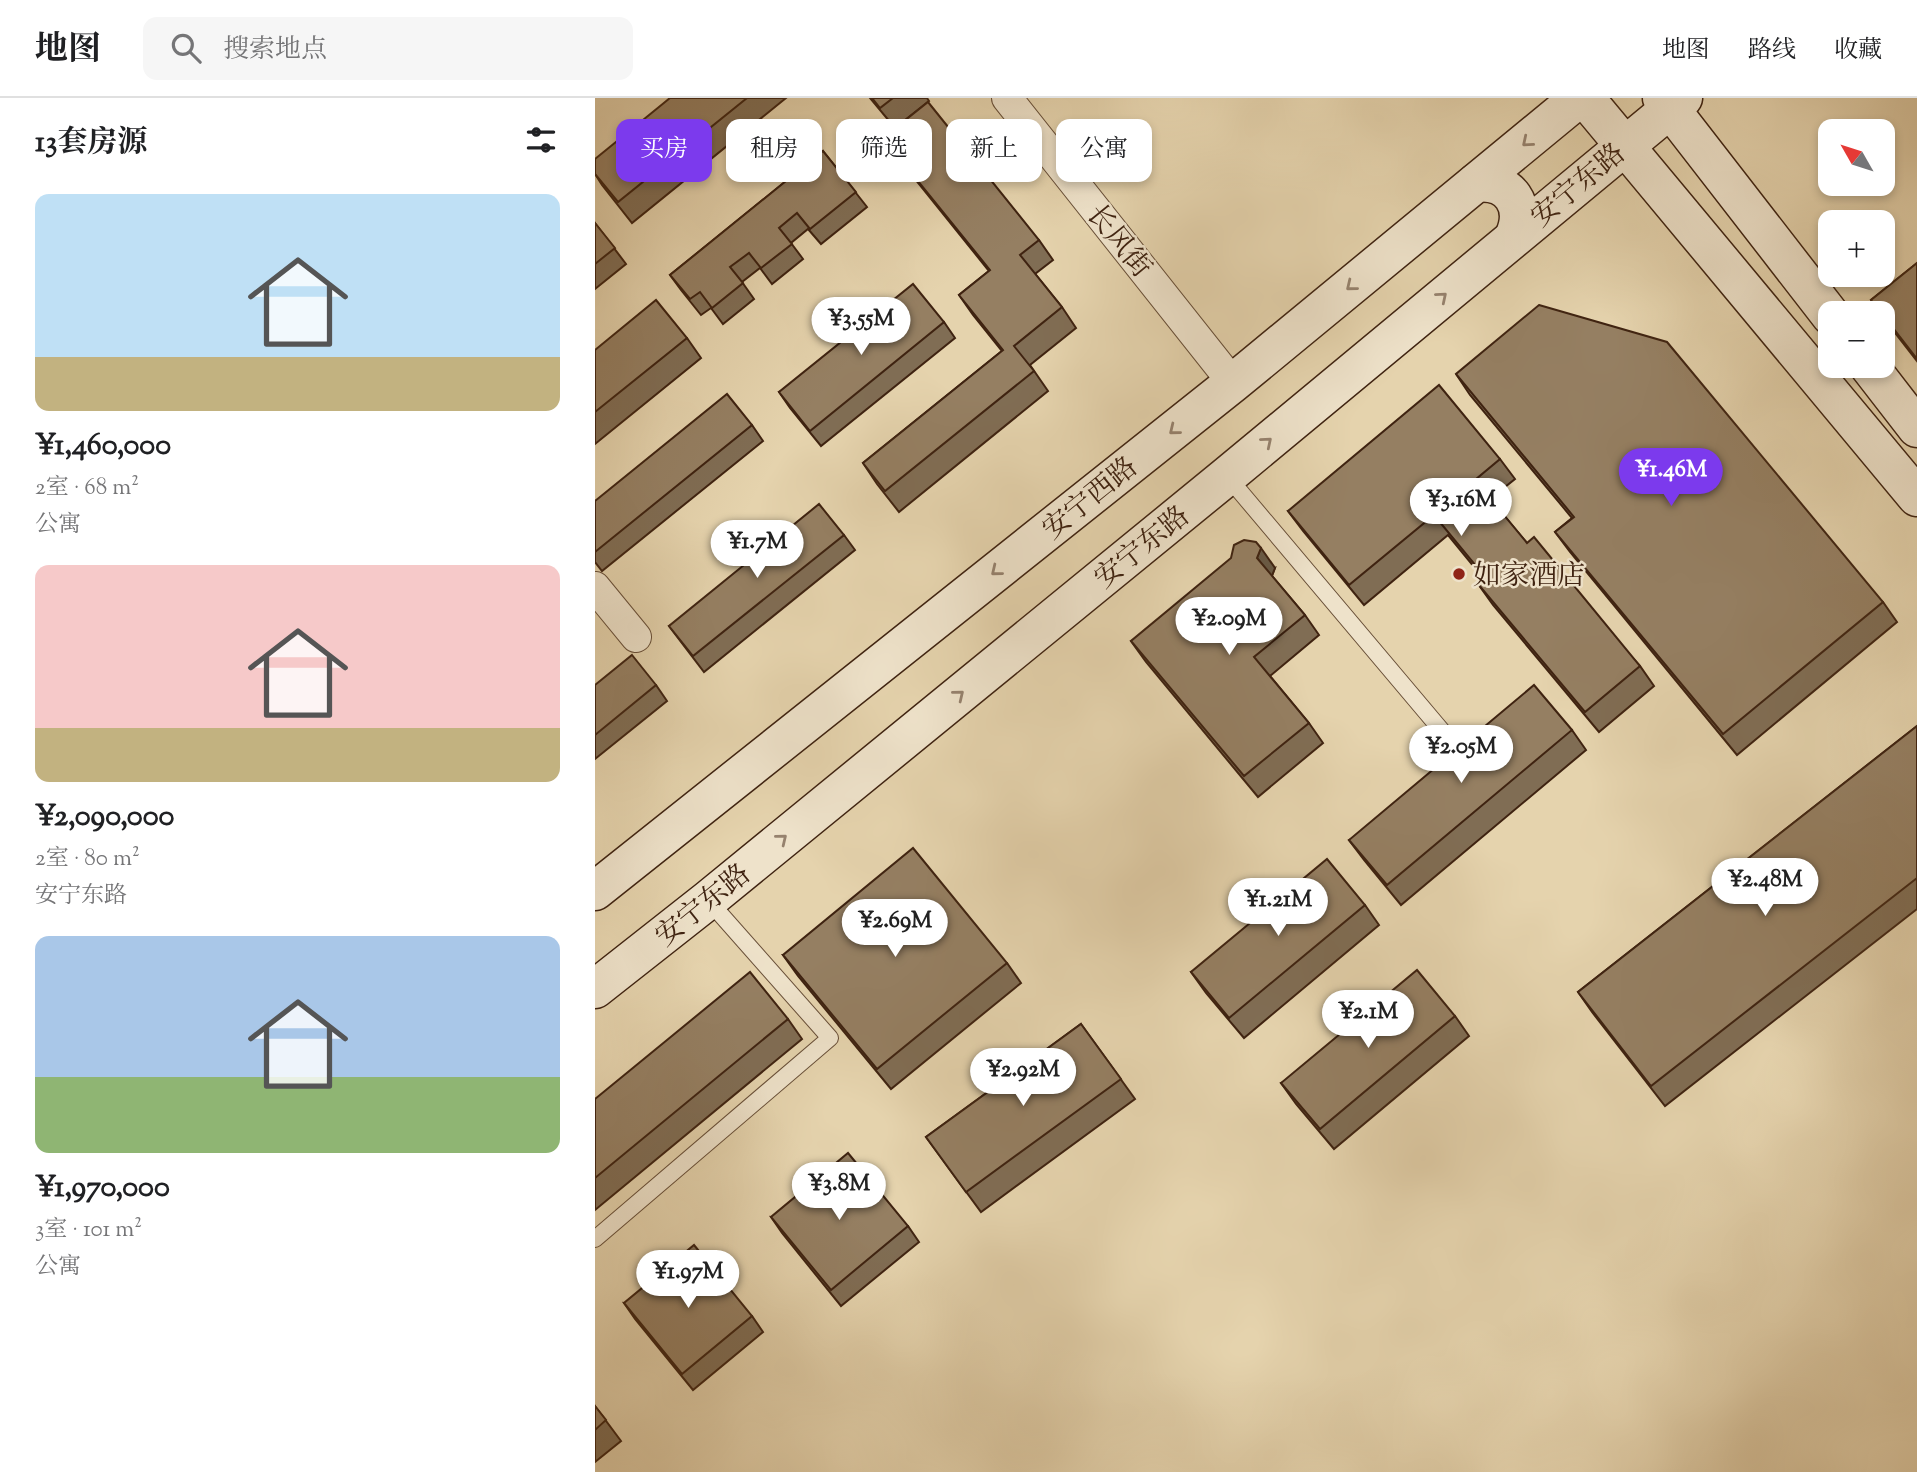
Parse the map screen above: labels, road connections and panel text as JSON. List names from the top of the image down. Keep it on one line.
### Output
{"streets":{"main road":["安宁东路","安宁西路"],"street":["长风街"]},"crossings":[["长风街","安宁西路"]],"one_way":["安宁东路","安宁西路"],"places":["如家酒店"],"north":"top left","page":{"header":"地图","search":"搜索地点","nav":["地图","路线","收藏"],"heading":"13套房源","map_buttons":["+","−"],"chip":["买房","租房","筛选","新上","公寓"],"list":[{"name":"¥1,460,000","note":"2室 · 68 m² · 公寓"},{"name":"¥2,090,000","note":"2室 · 80 m² · 安宁东路"},{"name":"¥1,970,000","note":"3室 · 101 m² · 公寓"}],"price":["¥3.55M","¥1.46M","¥3.16M","¥1.7M","¥2.09M","¥2.05M","¥2.48M","¥1.21M","¥2.69M","¥2.1M","¥2.92M","¥3.8M","¥1.97M"]}}
